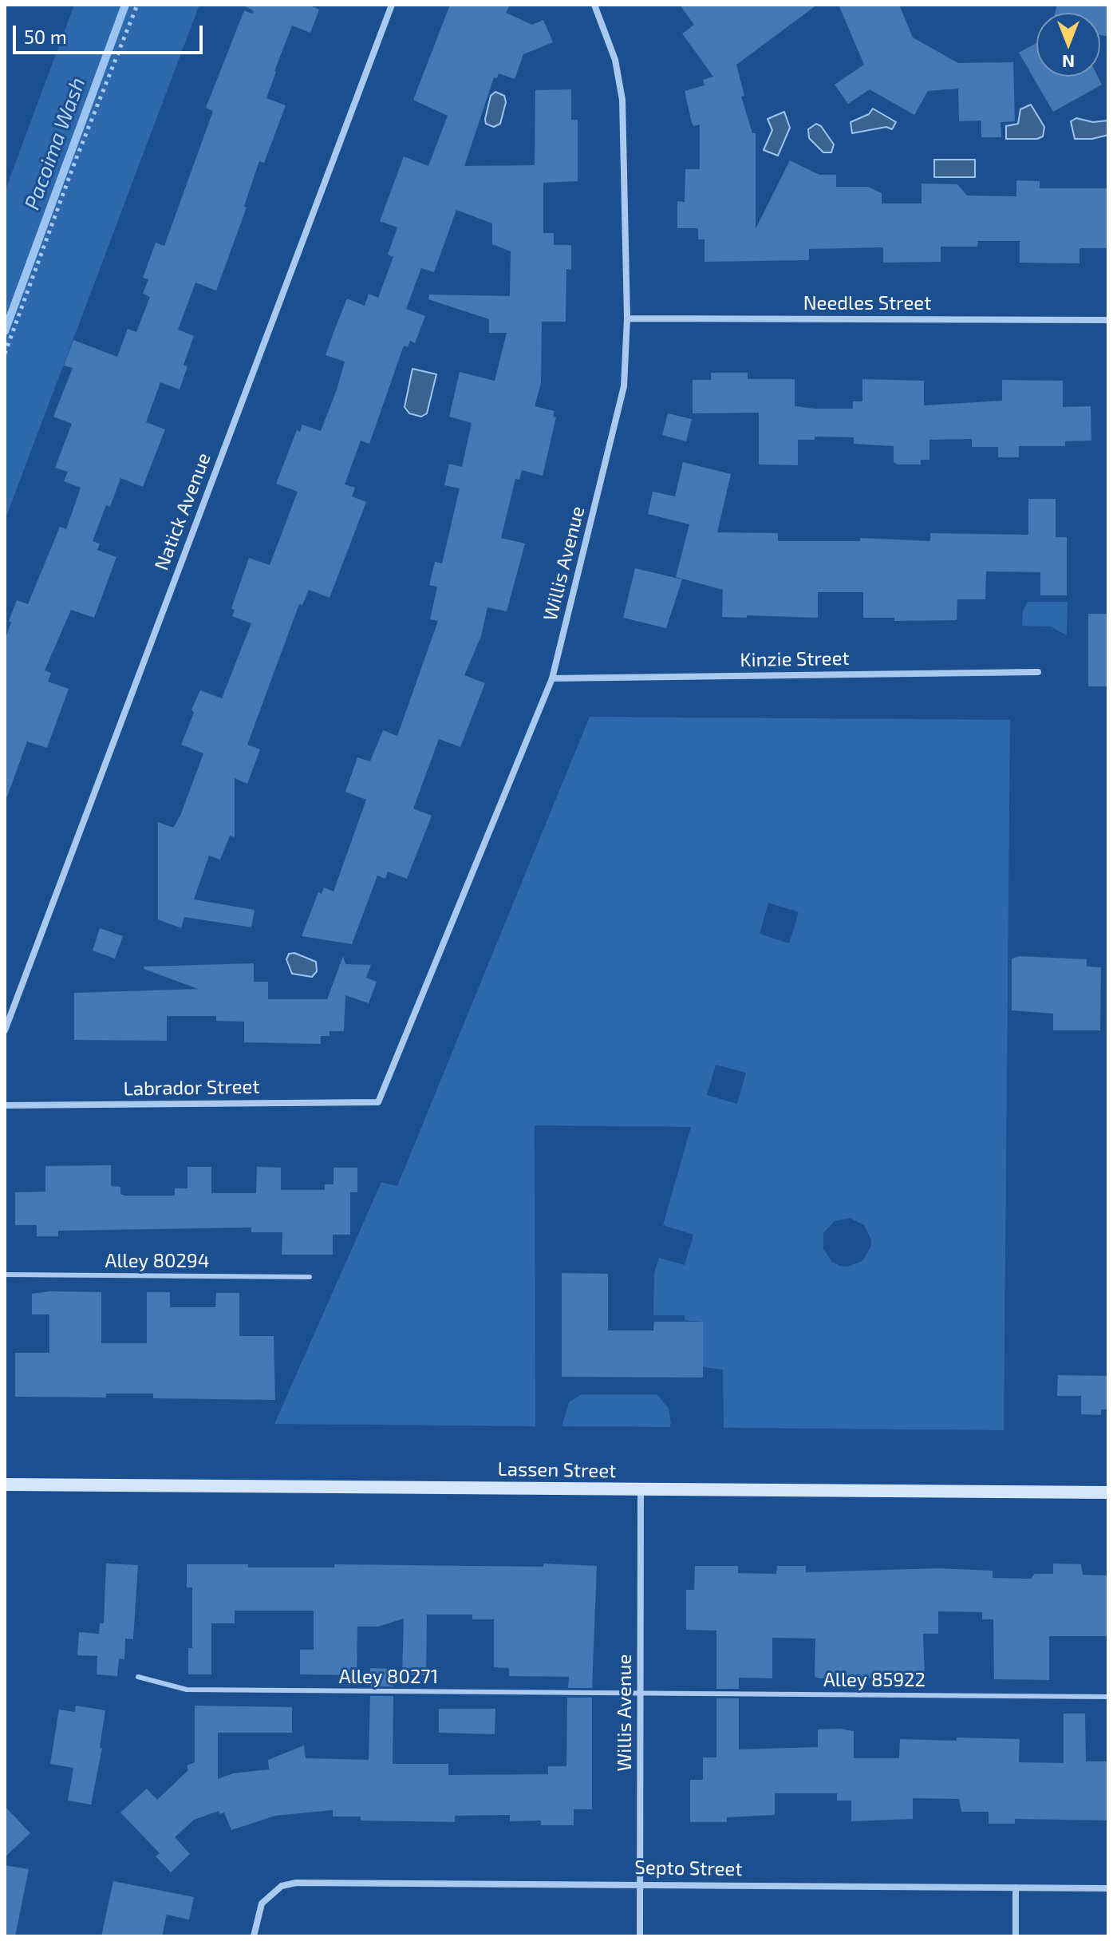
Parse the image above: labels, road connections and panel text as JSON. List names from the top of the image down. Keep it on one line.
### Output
{"streets":{"main road":["Lassen Street"],"street":["Needles Street","Natick Avenue","Willis Avenue","Kinzie Street","Labrador Street","Septo Street"],"lane":["Alley 80294","Alley 80271","Alley 85922"]},"crossings":[["Needles Street","Willis Avenue"],["Willis Avenue","Kinzie Street"],["Willis Avenue","Labrador Street"],["Willis Avenue","Lassen Street"],["Willis Avenue","Alley 80271"],["Willis Avenue","Alley 85922"],["Willis Avenue","Septo Street"],["Alley 80271","Alley 85922"]],"water":["Pacoima Wash"],"scale_bar":"50 m","north":"bottom"}
